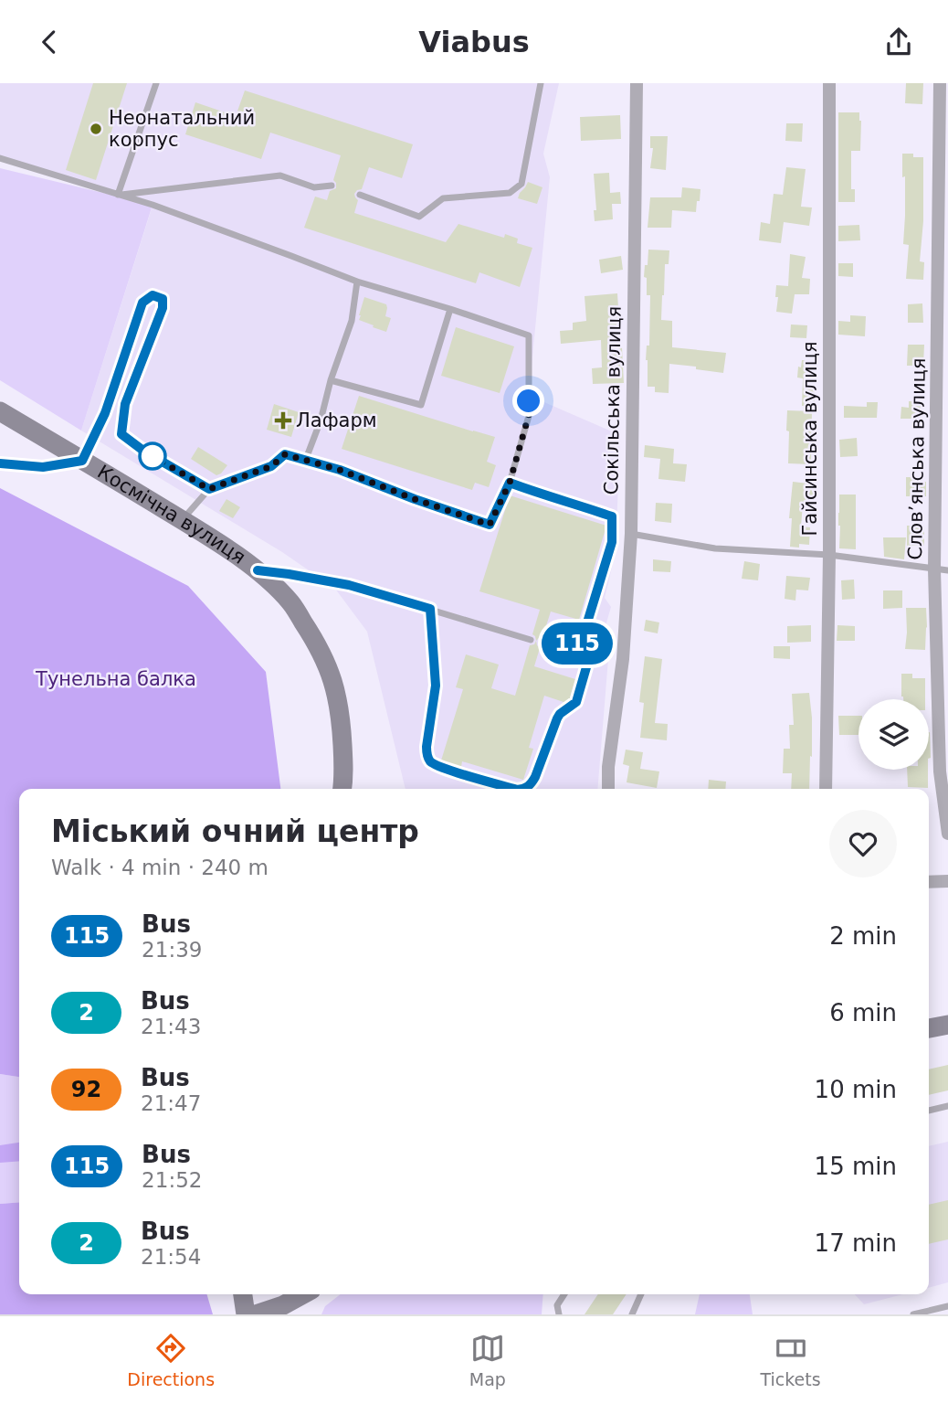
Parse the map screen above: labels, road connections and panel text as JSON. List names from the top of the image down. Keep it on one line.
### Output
{"streets":{"main road":["Космічна вулиця"],"street":["Сокільська вулиця","Гайсинська вулиця","Словʼянська вулиця"]},"parks":["Тунельна балка"],"places":{"other":["Неонатальний корпус"],"health":["Лафарм"]},"lines":["bus line 115"],"page":{"header":"Viabus","on_map":"115","heading":["Міський очний центр","Walk · 4 min · 240 m"],"list":[{"mark":"115","name":"Bus","note":"21:39","value":"2 min"},{"mark":"2","name":"Bus","note":"21:43","value":"6 min"},{"mark":"92","name":"Bus","note":"21:47","value":"10 min"},{"mark":"115","name":"Bus","note":"21:52","value":"15 min"},{"mark":"2","name":"Bus","note":"21:54","value":"17 min"}],"tabs":["Directions","Map","Tickets"]}}
